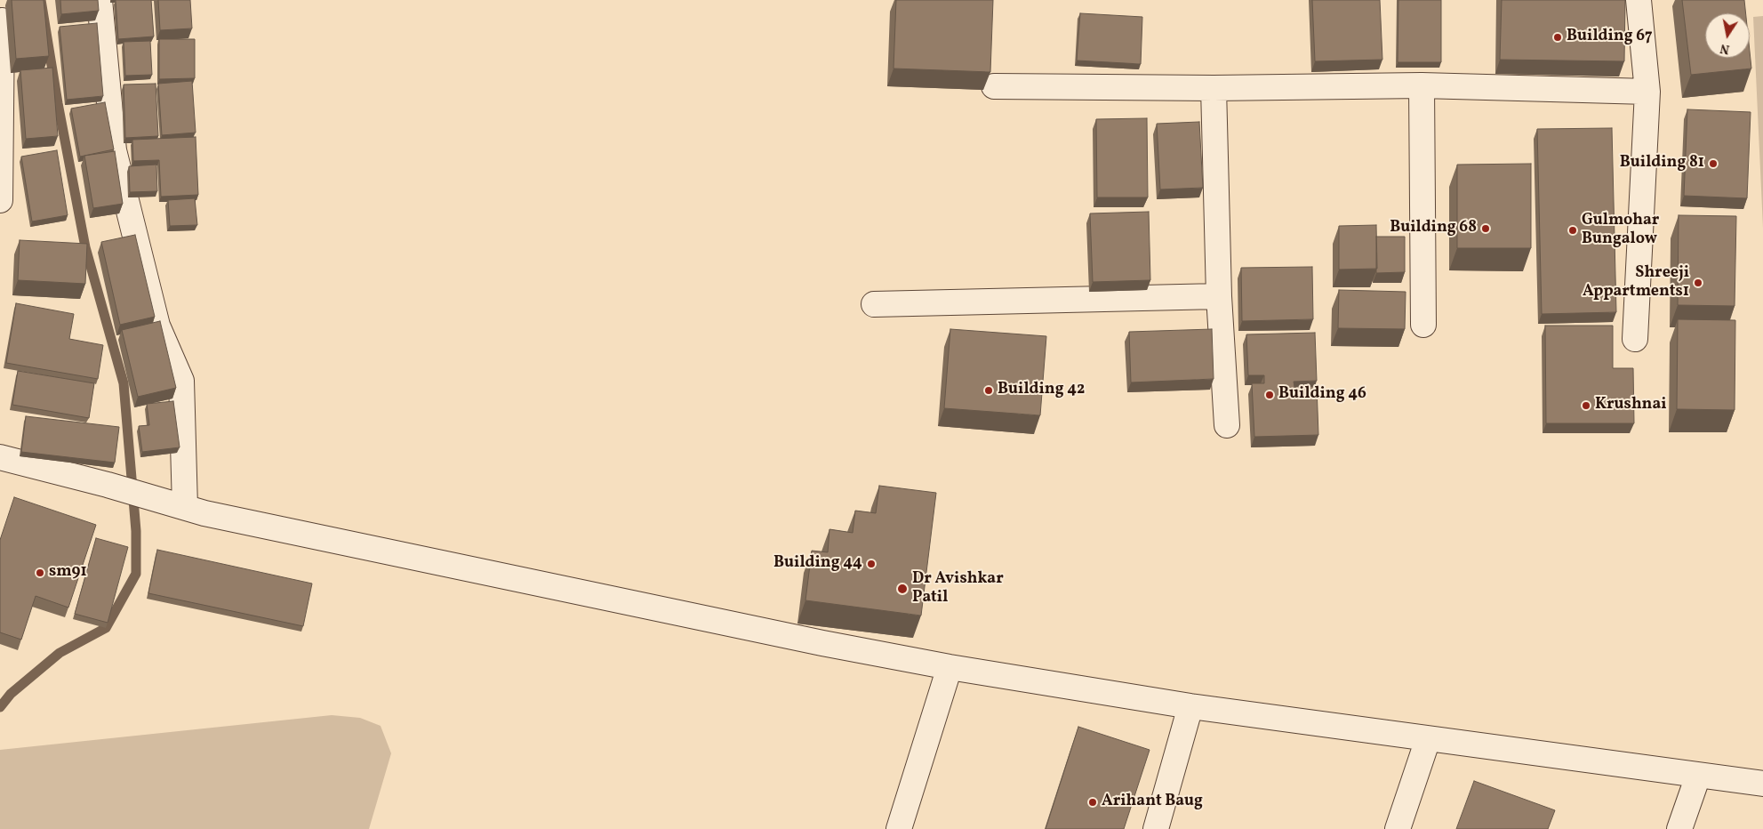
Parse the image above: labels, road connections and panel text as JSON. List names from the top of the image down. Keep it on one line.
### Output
{"places":["Building 67","Building 81","Building 68","Gulmohar Bungalow","Shreeji Appartments1","Building 42","Building 46","Krushnai","Building 44","sm91","Dr Avishkar Patil","Arihant Baug"],"north":"bottom"}
